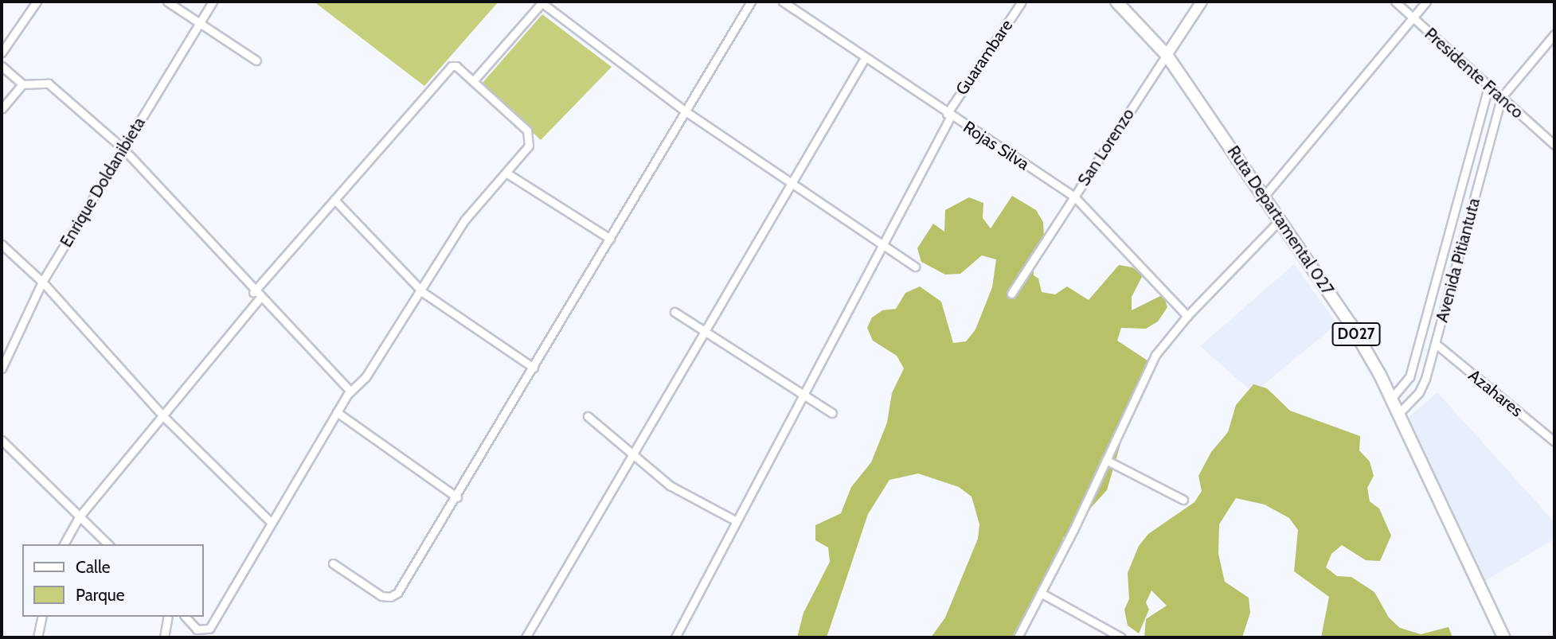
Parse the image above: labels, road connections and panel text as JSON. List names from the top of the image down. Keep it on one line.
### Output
{"streets":{"main road":["Ruta Departamental 027","D027"],"street":["Guarambare","Presidente Franco","Rojas Silva","San Lorenzo","Enrique Doldanibieta","Avenida Pitiantuta","Azahares"]},"crossings":[["Guarambare","Rojas Silva"],["Presidente Franco","Avenida Pitiantuta"],["Rojas Silva","San Lorenzo"],["San Lorenzo","Ruta Departamental 027"],["Ruta Departamental 027","Avenida Pitiantuta"],["Avenida Pitiantuta","Azahares"]],"legend":["Calle","Parque"]}
